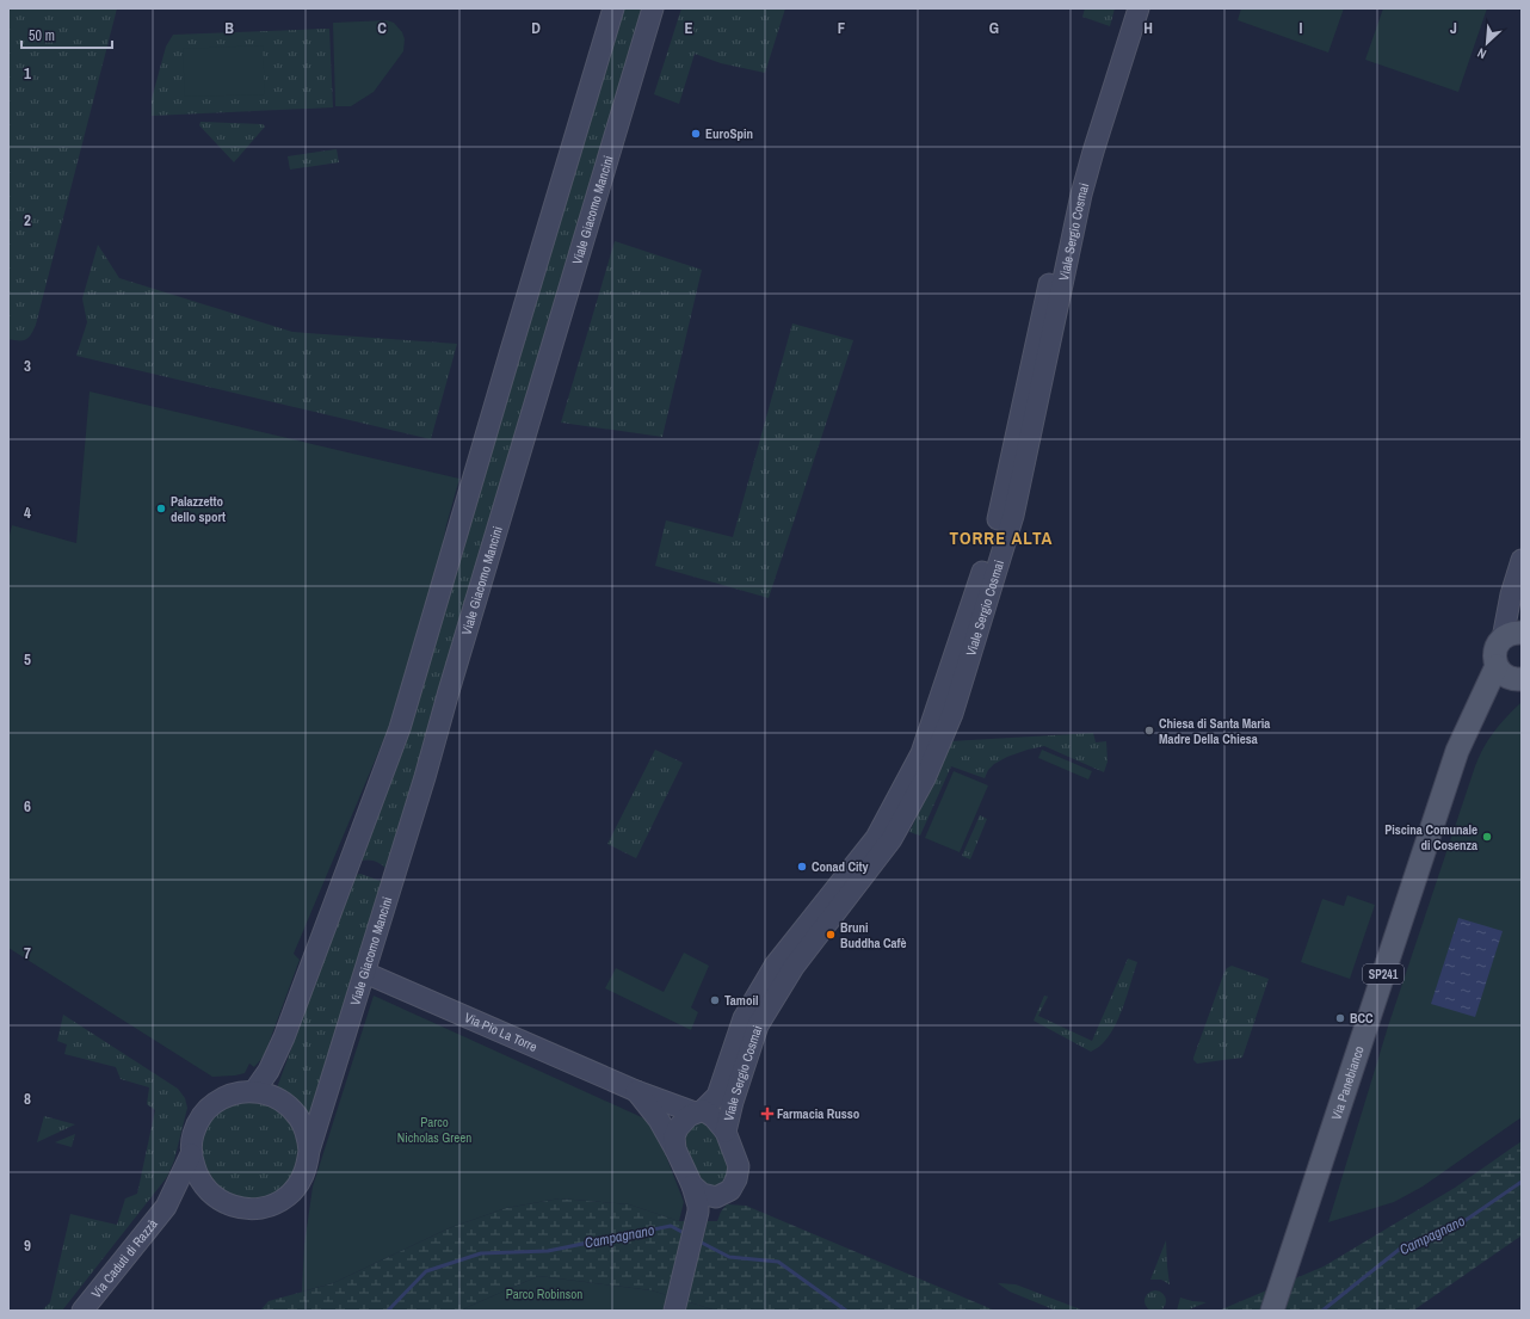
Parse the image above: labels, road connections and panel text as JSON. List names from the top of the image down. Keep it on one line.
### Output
{"streets":{"main road":["SP241","Via Panebianco"],"street":["Viale Giacomo Mancini","Viale Sergio Cosmai","Via Pio La Torre","Via Caduti di Razzà"]},"crossings":[["Viale Giacomo Mancini","Via Pio La Torre"],["Viale Giacomo Mancini","Via Caduti di Razzà"],["Viale Sergio Cosmai","Via Pio La Torre"]],"districts":["TORRE ALTA"],"water":["Campagnano"],"parks":["Parco Nicholas Green","Parco Robinson"],"places":{"other":["EuroSpin","Palazzetto dello sport","Chiesa di Santa Maria Madre Della Chiesa","Piscina Comunale di Cosenza","Conad City","Bruni Buddha Cafè","Tamoil","BCC"],"health":["Farmacia Russo"]},"scale_bar":"50 m","north":"bottom left","grid":{"columns":["B","C","D","E","F","G","H","I","J"],"rows":["1","2","3","4","5","6","7","8","9"]}}
